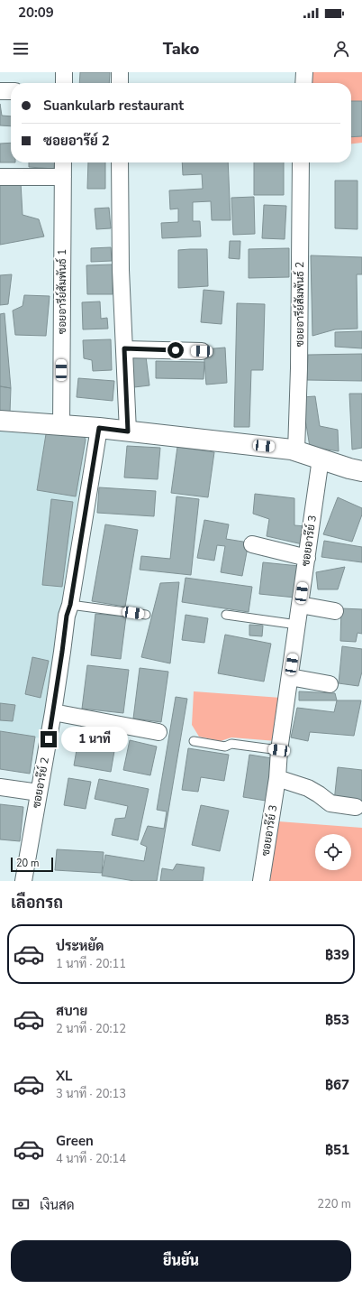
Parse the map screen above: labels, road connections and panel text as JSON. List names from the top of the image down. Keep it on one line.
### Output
{"streets":{"street":["ซอยอารีย์สัมพันธ์ 1","ซอยอารีย์สัมพันธ์ 2","ซอยอาร๊ย์ 3","ซอยอาร๊ย์ 2"]},"scale_bar":"20 m","page":{"status":"20:09","header":"Tako","banner":["Suankularb restaurant","ซอยอาร๊ย์ 2"],"bubble":"1 นาที","scale":"20 m","heading":"เลือกรถ","list":[{"name":"ประหยัด","note":"1 นาที · 20:11","value":"฿39"},{"name":"สบาย","note":"2 นาที · 20:12","value":"฿53"},{"name":"XL","note":"3 นาที · 20:13","value":"฿67"},{"name":"Green","note":"4 นาที · 20:14","value":"฿51"}],"pay":["เงินสด","220 m"],"buttons":"ยืนยัน"}}
